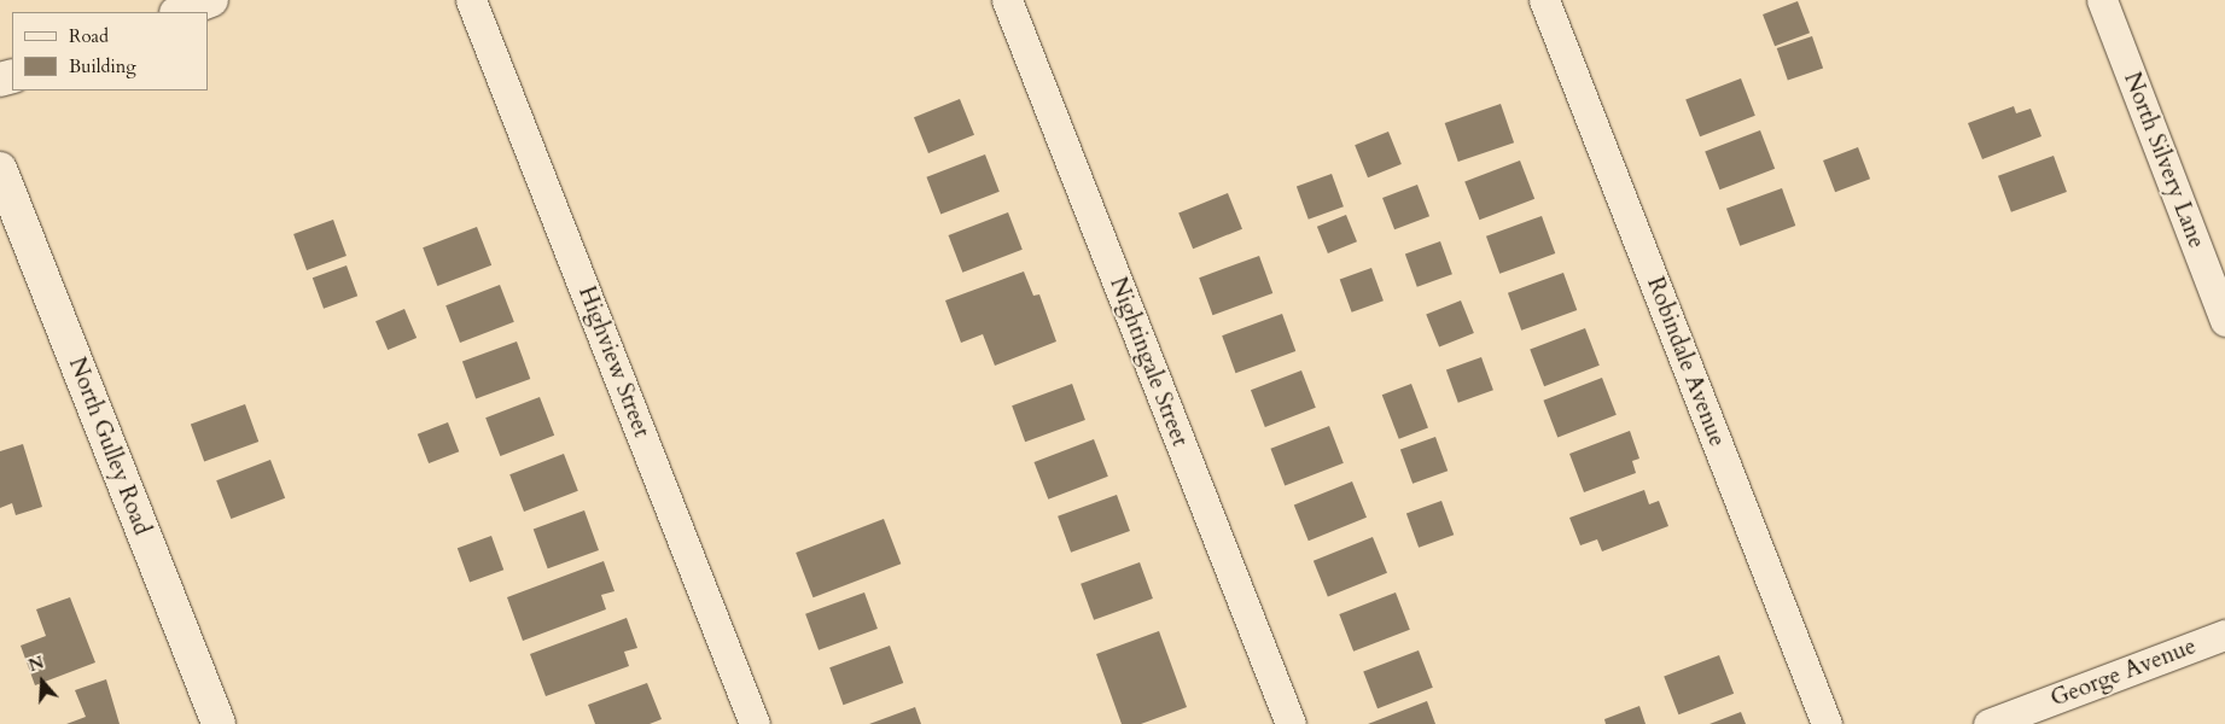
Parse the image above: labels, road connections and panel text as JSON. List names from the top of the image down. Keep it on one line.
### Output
{"streets":{"street":["North Silvery Lane","Highview Street","Nightingale Street","Robindale Avenue","North Gulley Road","George Avenue"]},"legend":["Road","Building"],"north":"top"}
